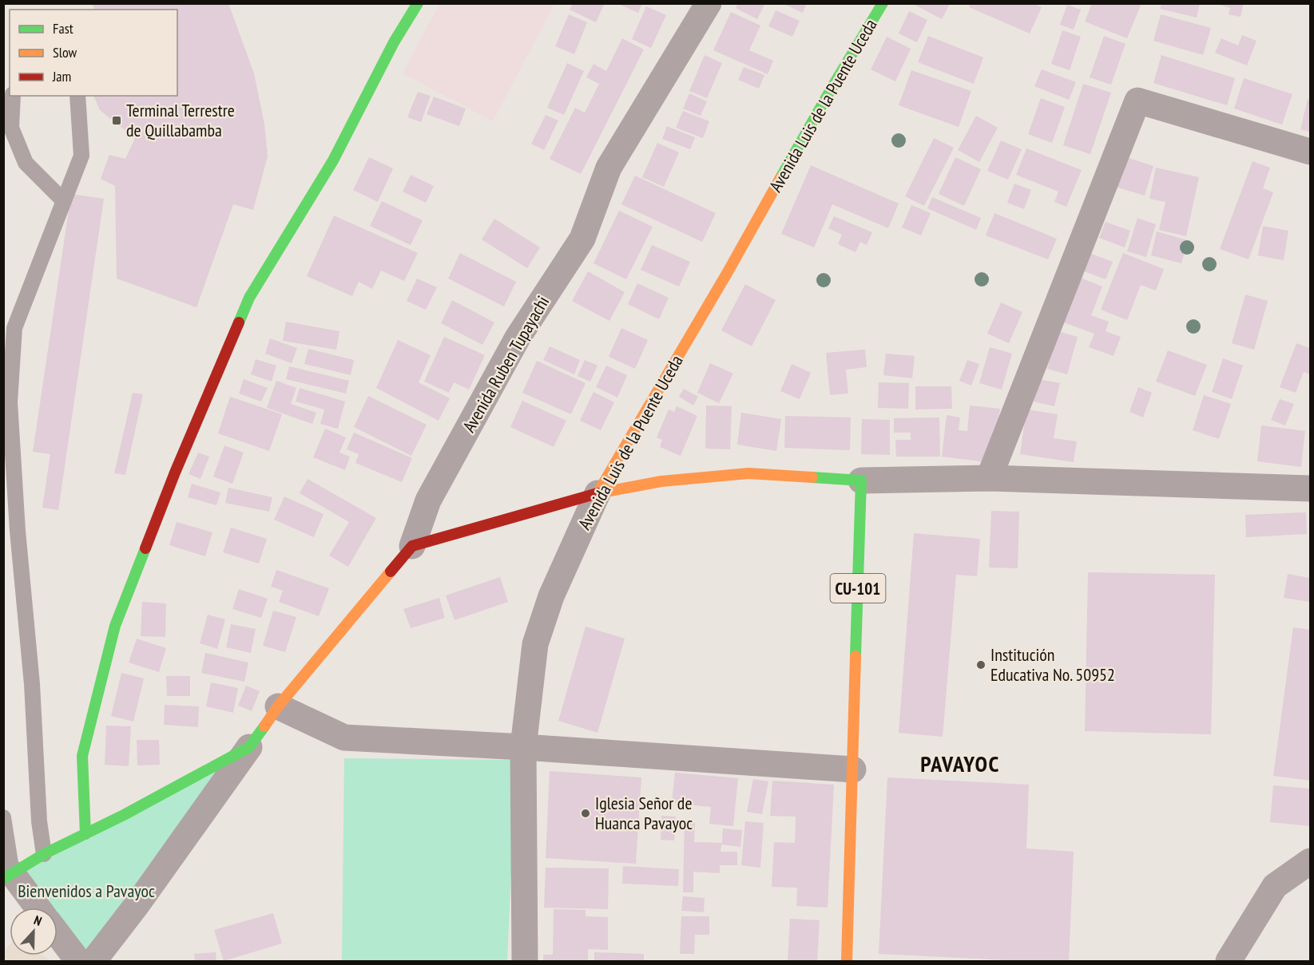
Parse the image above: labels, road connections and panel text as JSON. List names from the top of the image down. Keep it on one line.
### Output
{"streets":{"street":["Avenida Luis de la Puente Uceda","Avenida Ruben Tupayachi","CU-101"]},"districts":["PAVAYOC"],"parks":["Bienvenidos a Pavayoc"],"places":{"transit":["Terminal Terrestre de Quillabamba"],"other":["Institución Educativa No. 50952","Iglesia Señor de Huanca Pavayoc"]},"legend":["Fast","Slow","Jam"],"north":"top"}
